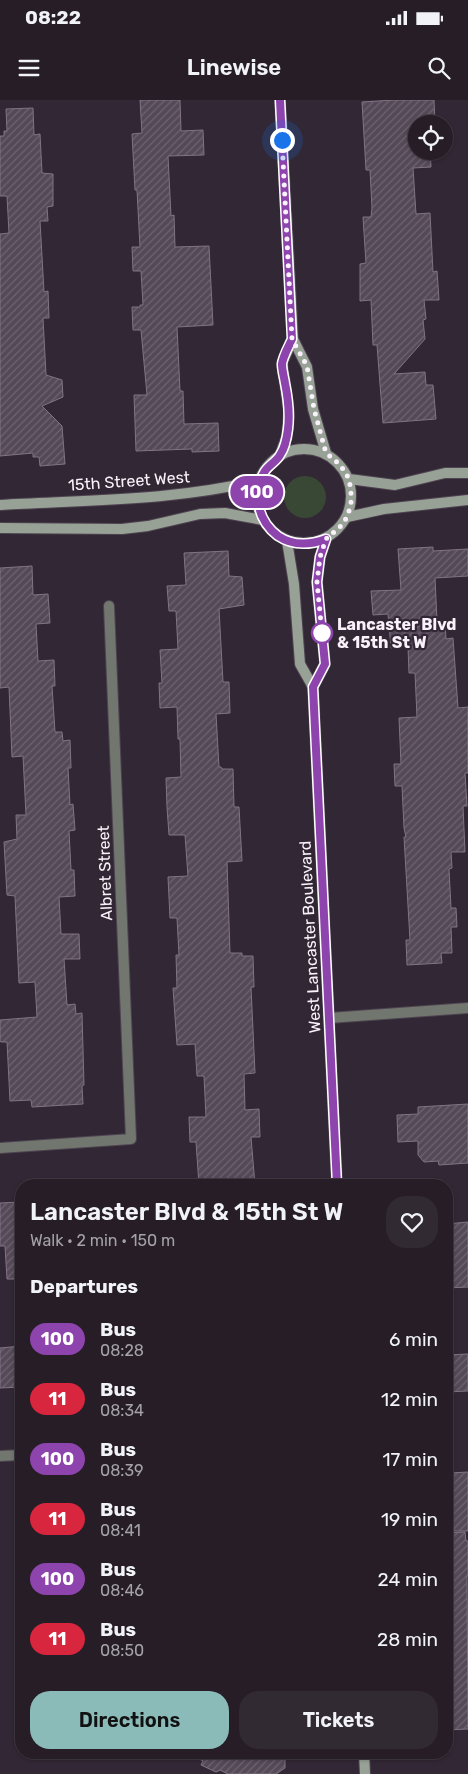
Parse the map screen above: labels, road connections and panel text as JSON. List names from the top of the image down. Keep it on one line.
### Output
{"streets":{"street":["15th Street West","Albret Street","West Lancaster Boulevard"]},"crossings":[["15th Street West","West Lancaster Boulevard"]],"places":["Lancaster Blvd & 15th St W"],"lines":["bus line 100"],"page":{"status":"08:22","header":"Linewise","on_map":"100","heading":[["Lancaster Blvd & 15th St W","Walk · 2 min · 150 m"],"Departures"],"list":[{"mark":"100","name":"Bus","note":"08:28","value":"6 min"},{"mark":"11","name":"Bus","note":"08:34","value":"12 min"},{"mark":"100","name":"Bus","note":"08:39","value":"17 min"},{"mark":"11","name":"Bus","note":"08:41","value":"19 min"},{"mark":"100","name":"Bus","note":"08:46","value":"24 min"},{"mark":"11","name":"Bus","note":"08:50","value":"28 min"}],"buttons":["Directions","Tickets"]}}
